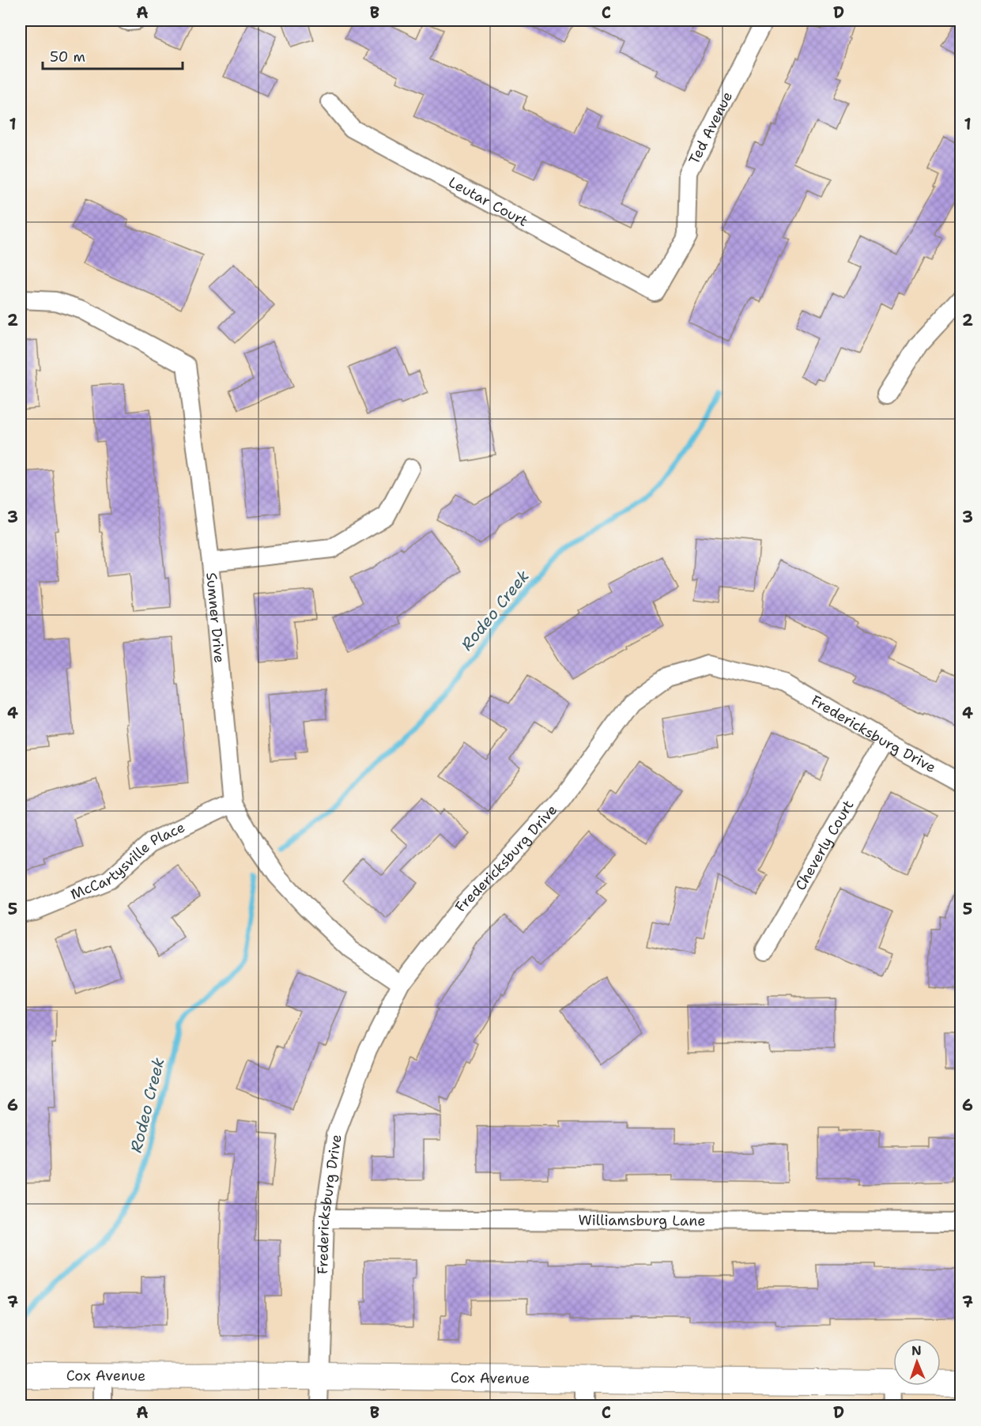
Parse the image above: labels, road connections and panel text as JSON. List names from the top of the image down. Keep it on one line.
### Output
{"streets":{"main road":["Cox Avenue"],"street":["Ted Avenue","Leutar Court","Sumner Drive","Fredericksburg Drive","Cheverly Court","McCartysville Place","Williamsburg Lane"]},"crossings":[["Ted Avenue","Leutar Court"],["Sumner Drive","Fredericksburg Drive"],["Sumner Drive","McCartysville Place"],["Fredericksburg Drive","Cheverly Court"],["Fredericksburg Drive","Williamsburg Lane"],["Fredericksburg Drive","Cox Avenue"]],"water":["Rodeo Creek"],"scale_bar":"50 m","north":"top","grid":{"columns":["A","B","C","D"],"rows":["1","2","3","4","5","6","7"]}}
